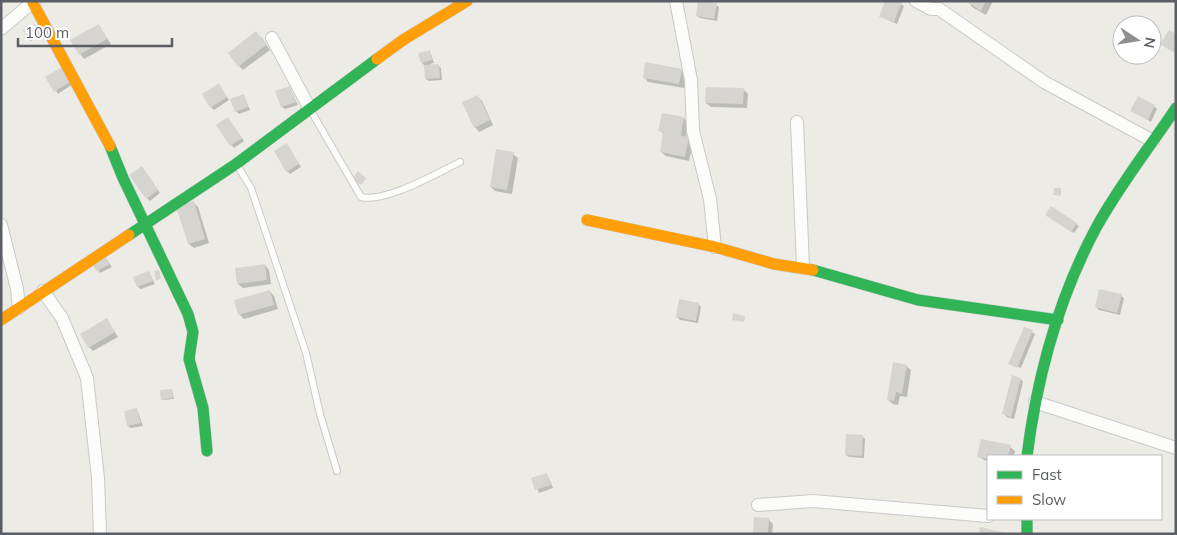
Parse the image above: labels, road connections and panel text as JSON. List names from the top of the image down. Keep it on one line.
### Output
{"legend":["Fast","Slow"],"scale_bar":"100 m","north":"right"}
